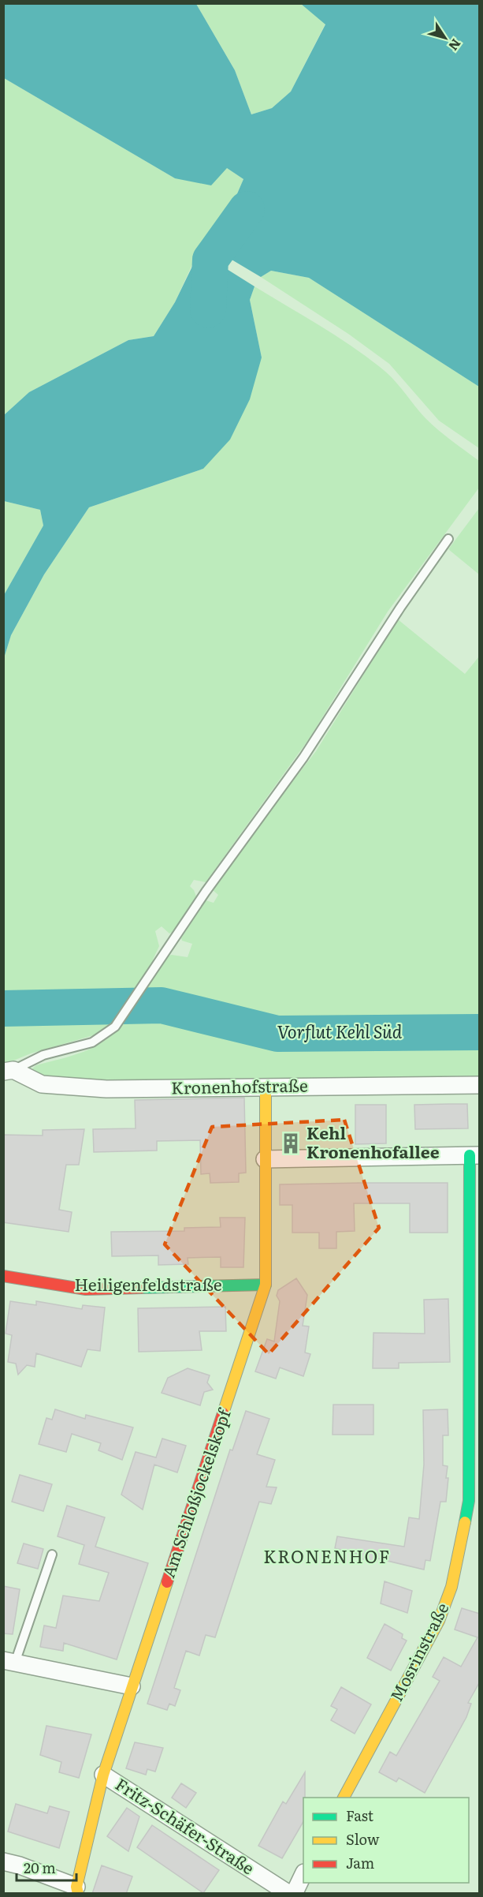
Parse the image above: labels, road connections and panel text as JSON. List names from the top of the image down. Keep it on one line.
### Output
{"streets":{"street":["Kronenhofstraße","Heiligenfeldstraße","Am Schloßjockelskopf","Mosrinstraße","Fritz-Schäfer-Straße"]},"crossings":[["Kronenhofstraße","Am Schloßjockelskopf"],["Heiligenfeldstraße","Am Schloßjockelskopf"],["Am Schloßjockelskopf","Fritz-Schäfer-Straße"]],"districts":["KRONENHOF"],"water":["Vorflut Kehl Süd"],"places":{"building":["Kehl Kronenhofallee"]},"legend":["Fast","Slow","Jam"],"scale_bar":"20 m","north":"bottom right"}
